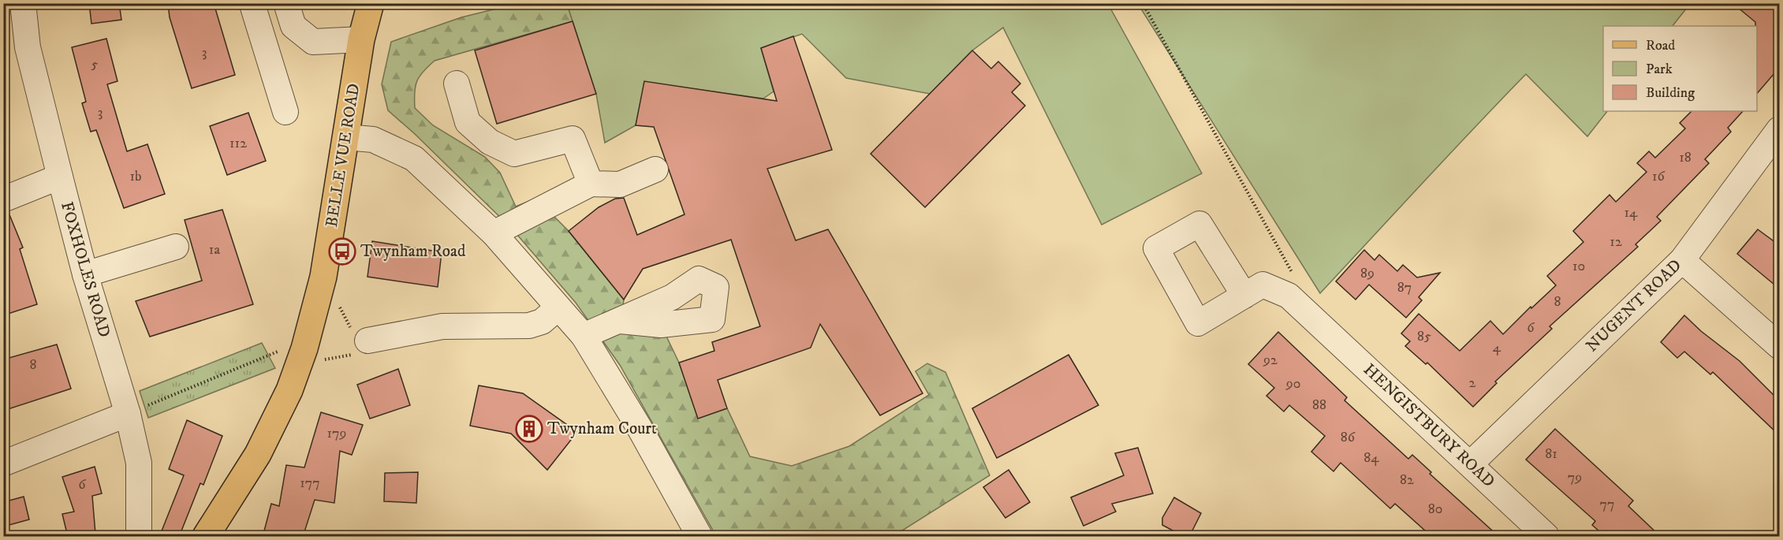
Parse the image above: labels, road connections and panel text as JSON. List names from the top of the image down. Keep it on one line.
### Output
{"streets":{"main road":["BELLE VUE ROAD"],"street":["FOXHOLES ROAD","NUGENT ROAD","HENGISTBURY ROAD"]},"crossings":[["NUGENT ROAD","HENGISTBURY ROAD"]],"places":{"bus stop":["Twynham Road"],"building":["Twynham Court"]},"house_numbers":["3","5","3","112","18","1b","16","14","12","1a","10","89","87","8","6","85","4","92","8","2","90","88","179","86","81","84","79","82","177","6","77","80"],"legend":["Road","Park","Building"]}
